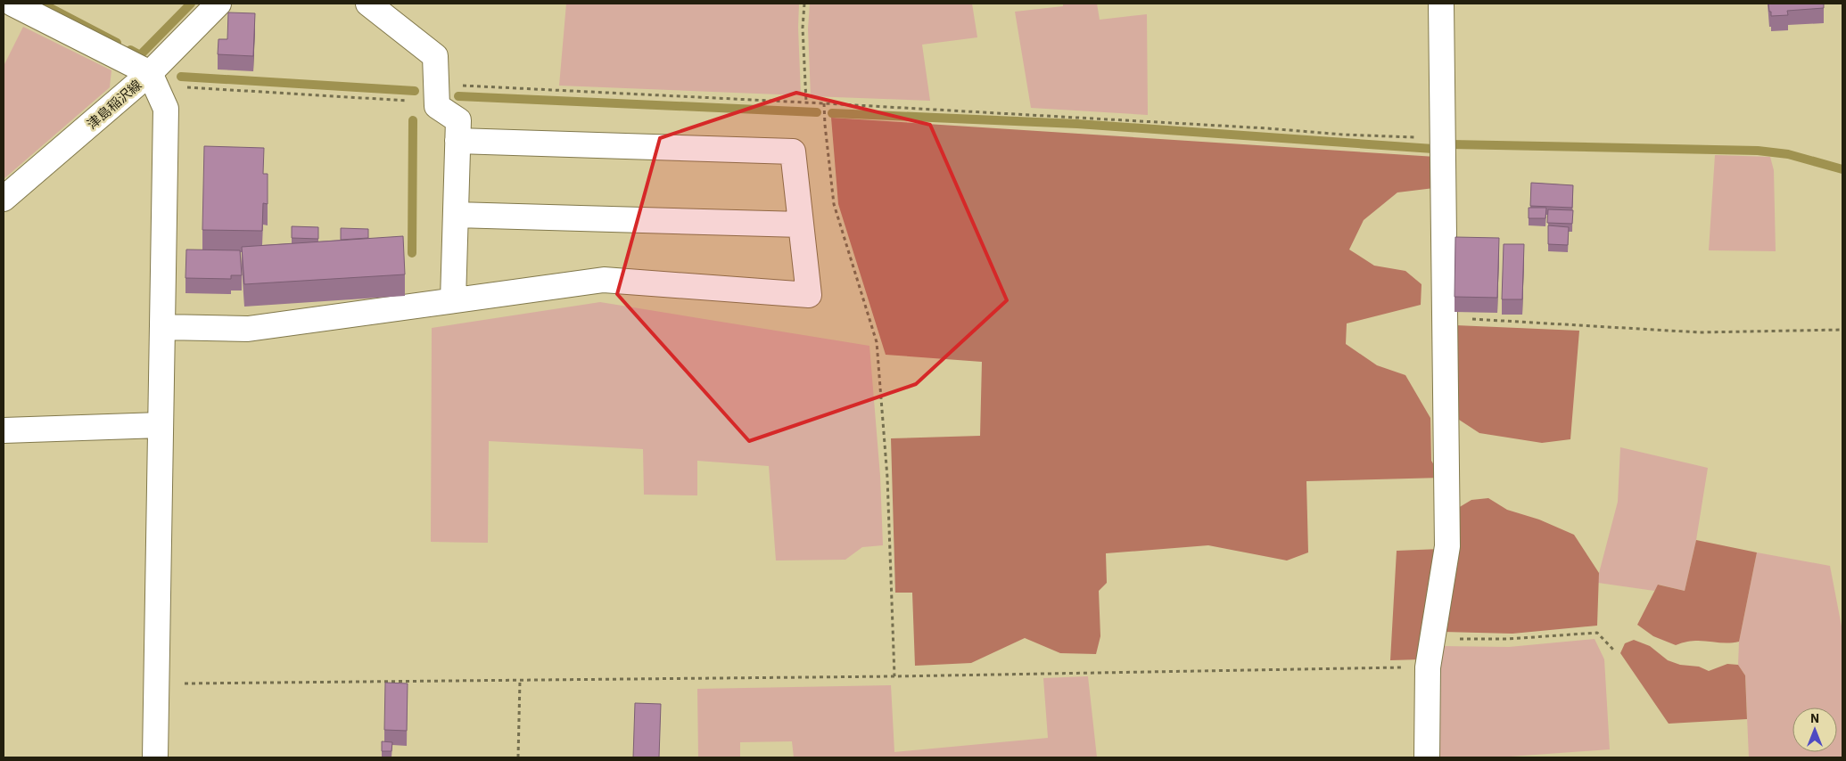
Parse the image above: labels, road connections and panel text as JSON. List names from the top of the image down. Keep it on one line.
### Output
{"streets":{"street":["津島稲沢線"]},"north":"top"}
